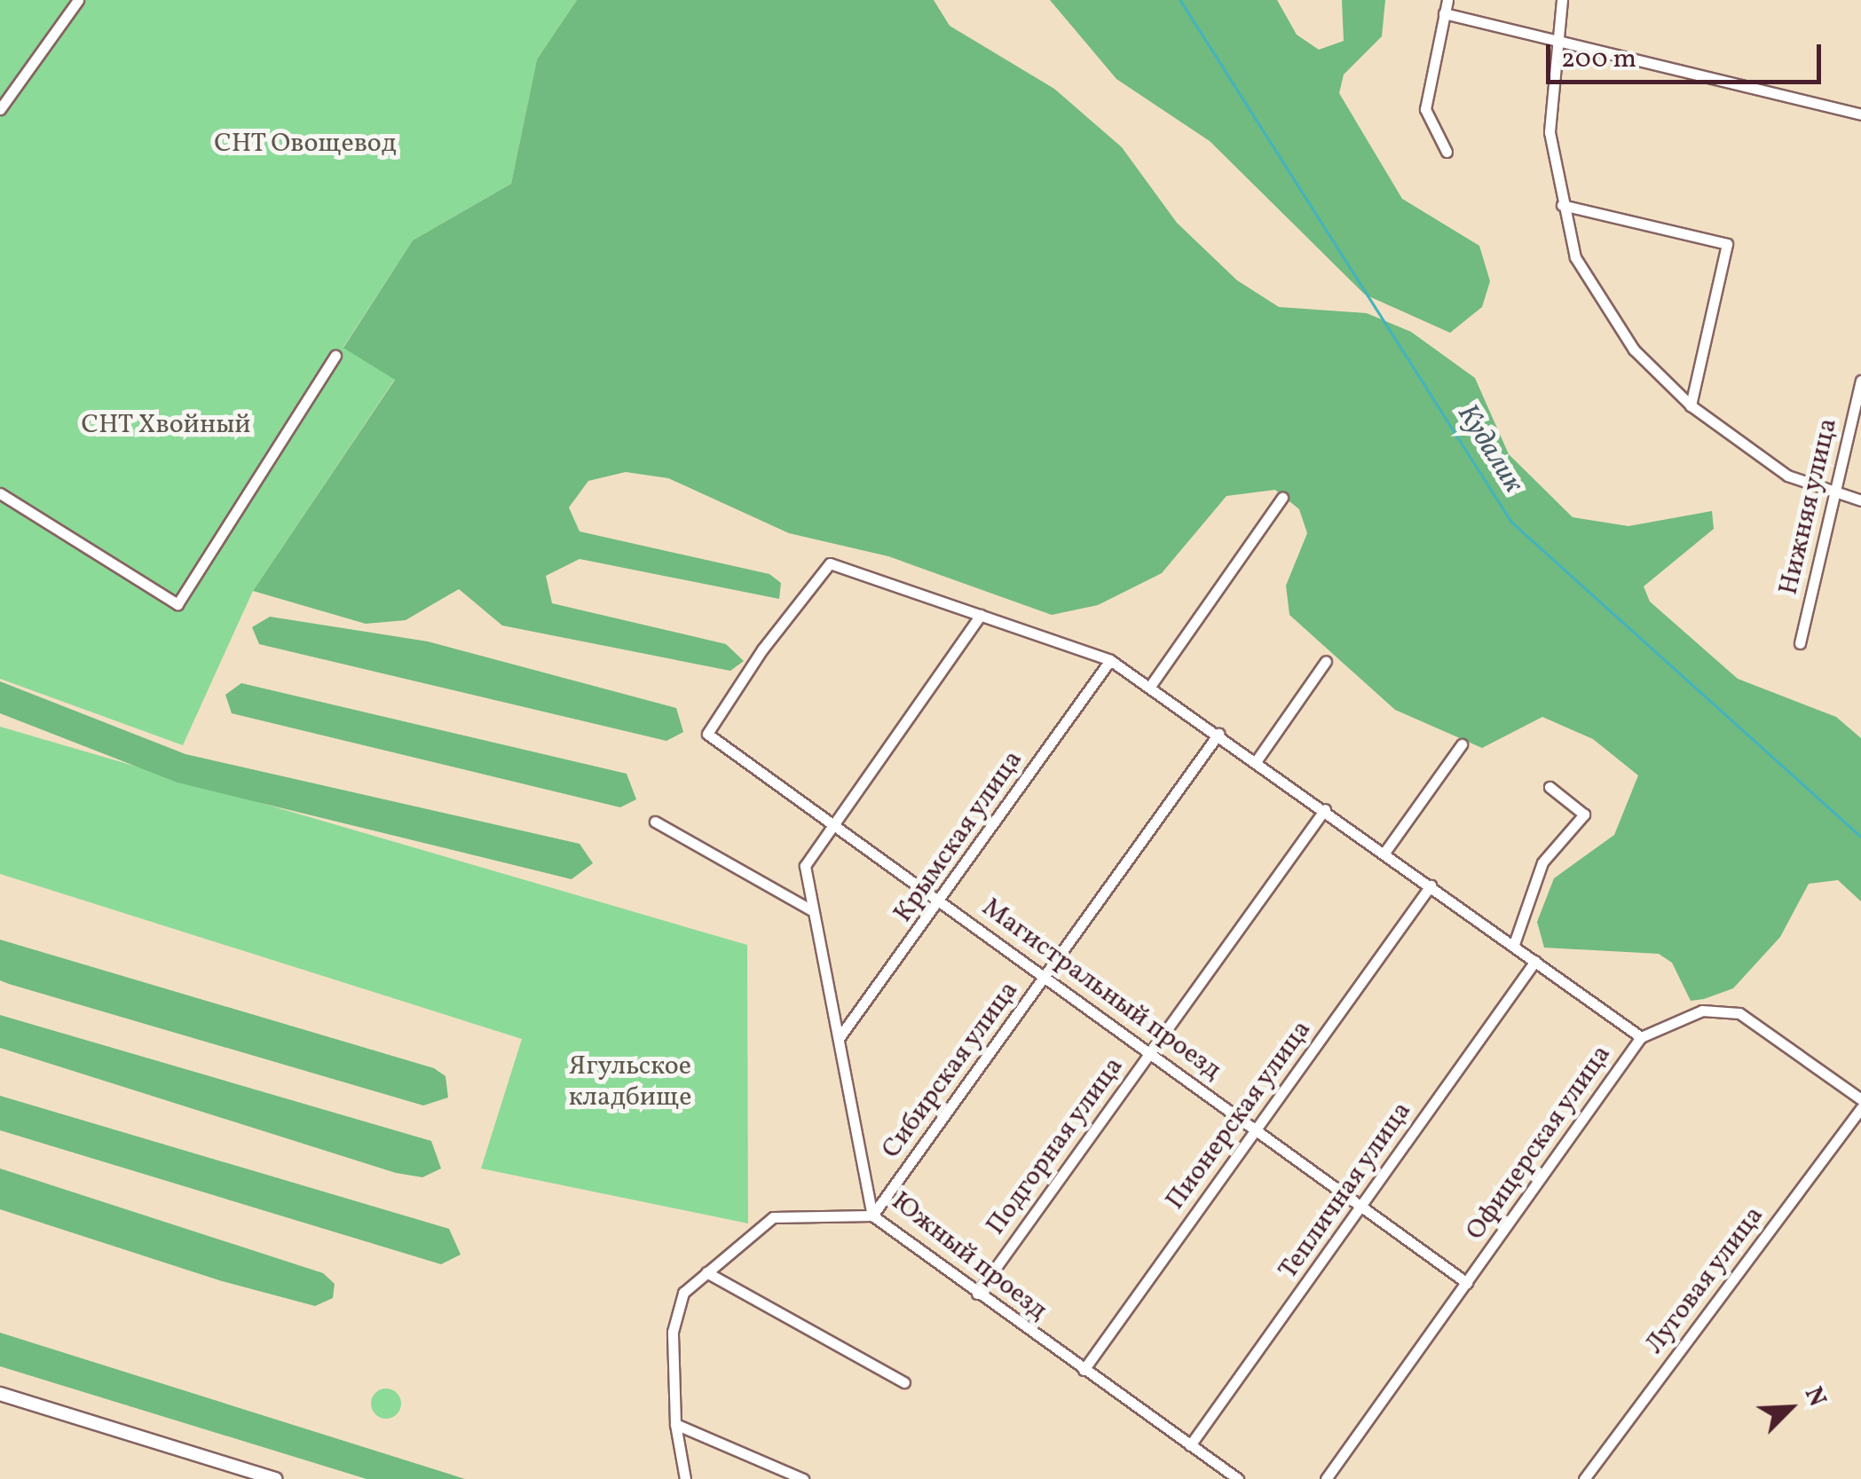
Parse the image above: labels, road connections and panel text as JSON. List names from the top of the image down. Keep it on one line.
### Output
{"streets":{"street":["Нижняя улица","Крымская улица","Магистральный проезд","Сибирская улица","Пионерская улица","Офицерская улица","Подгорная улица","Тепличная улица","Южный проезд","Луговая улица"]},"crossings":[["Крымская улица","Магистральный проезд"],["Крымская улица","Южный проезд"],["Магистральный проезд","Сибирская улица"],["Магистральный проезд","Пионерская улица"],["Магистральный проезд","Офицерская улица"],["Магистральный проезд","Подгорная улица"],["Магистральный проезд","Тепличная улица"],["Магистральный проезд","Южный проезд"],["Сибирская улица","Южный проезд"],["Пионерская улица","Южный проезд"],["Подгорная улица","Южный проезд"],["Тепличная улица","Южный проезд"]],"water":["Кудалик"],"parks":["СНТ Овощевод","СНТ Хвойный","Ягульское кладбище"],"scale_bar":"200 m","north":"top right"}
